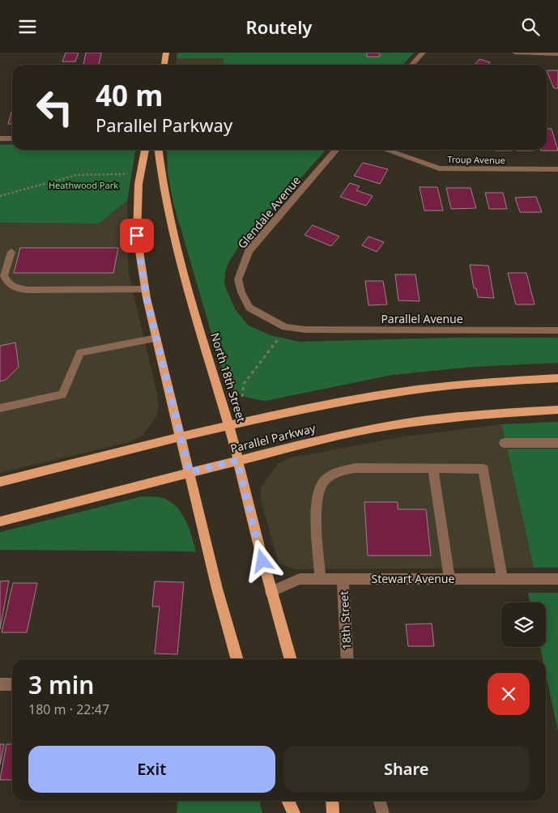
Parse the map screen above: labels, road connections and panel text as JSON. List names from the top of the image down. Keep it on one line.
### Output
{"streets":{"main road":["North 18th Street","Parallel Parkway"],"street":["Troup Avenue","Glendale Avenue","Parallel Avenue","Stewart Avenue","18th Street"]},"crossings":[["Glendale Avenue","Parallel Avenue"],["North 18th Street","Parallel Parkway"],["North 18th Street","Stewart Avenue"],["Stewart Avenue","18th Street"]],"parks":["Heathwood Park"],"page":{"header":"Routely","turn":["40 m","Parallel Parkway"],"heading":["3 min","180 m · 22:47"],"buttons":["Exit","Share"]}}
